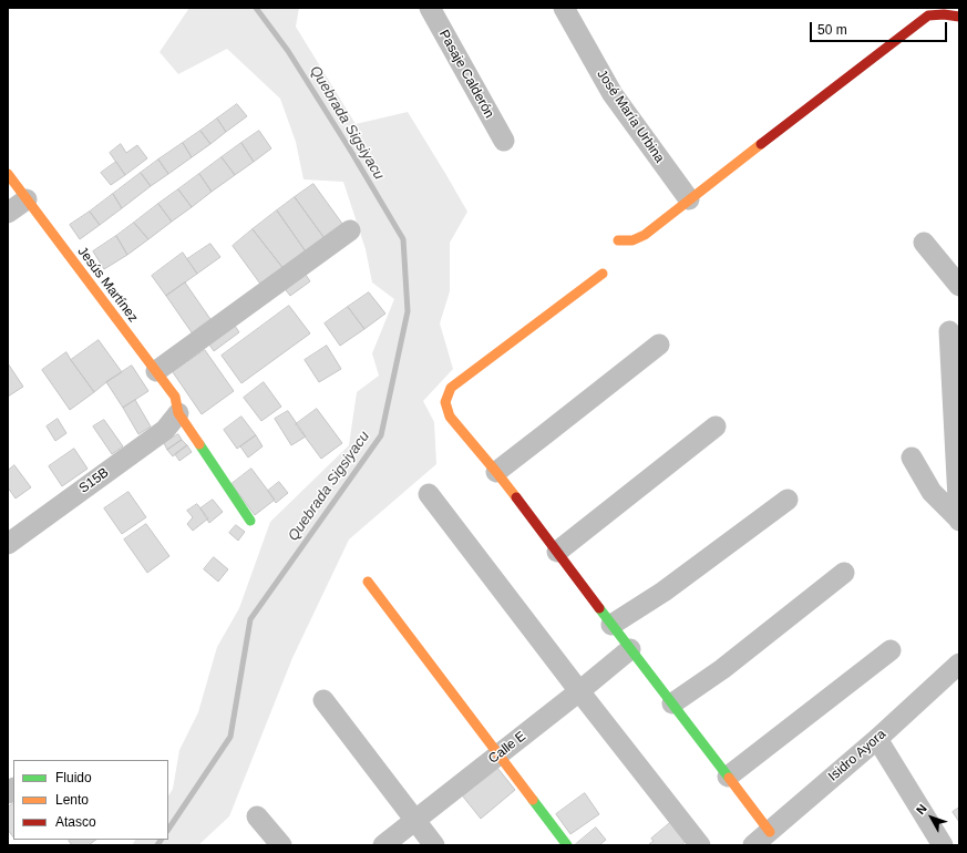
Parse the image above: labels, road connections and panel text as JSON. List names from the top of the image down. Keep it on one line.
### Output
{"streets":{"street":["Pasaje Calderón","José María Urbina","Jesús Martínez","S15B","Calle E","Isidro Ayora"]},"crossings":[["Jesús Martínez","S15B"]],"water":["Quebrada Sigsiyacu"],"legend":["Fluido","Lento","Atasco"],"scale_bar":"50 m","north":"top left"}
